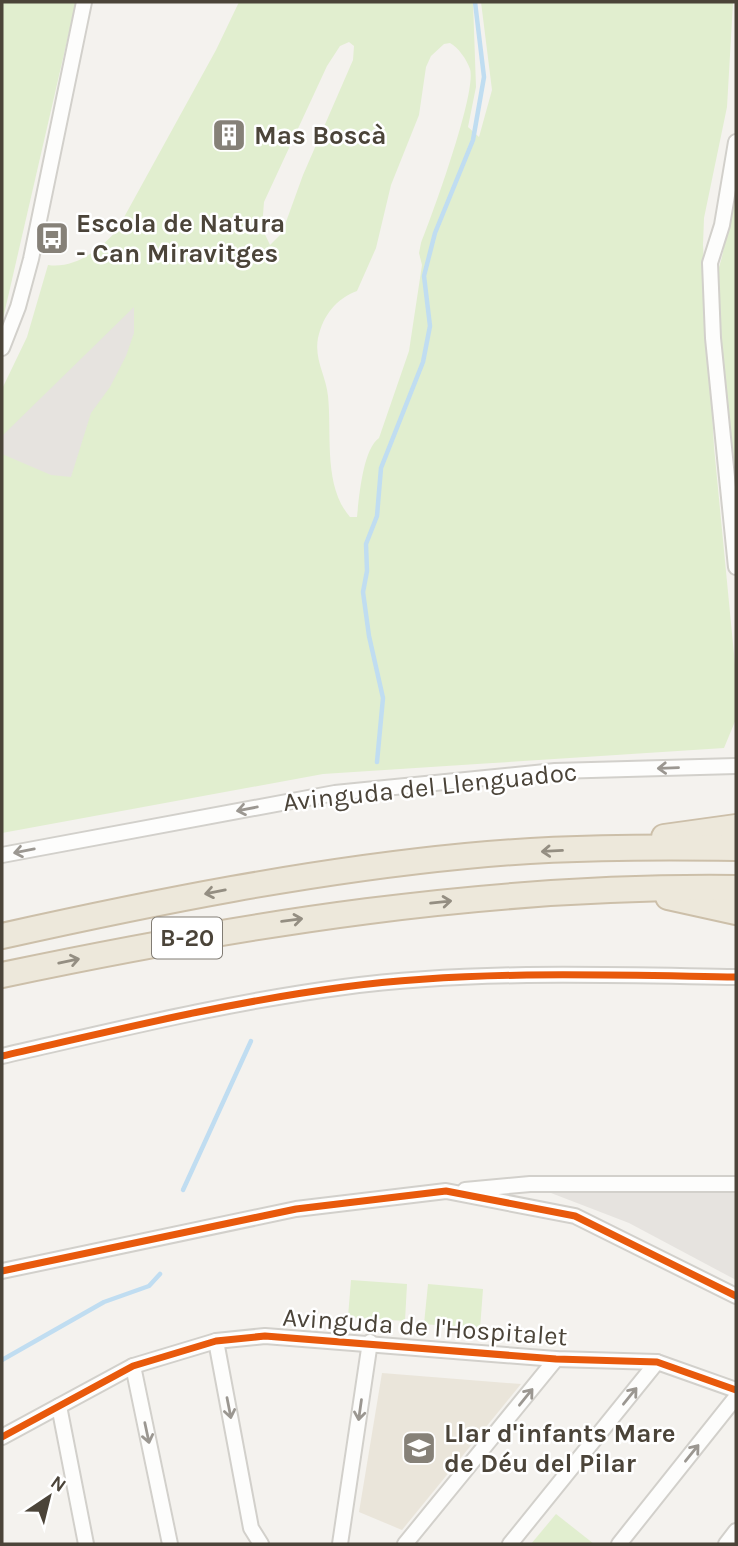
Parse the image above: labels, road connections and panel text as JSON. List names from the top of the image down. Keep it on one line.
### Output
{"streets":{"highway":["B-20"],"street":["Avinguda del Llenguadoc","Avinguda de l'Hospitalet"]},"one_way":["Avinguda del Llenguadoc"],"places":{"building":["Mas Boscà"],"bus stop":["Escola de Natura - Can Miravitges"],"school or university":["Llar d'infants Mare de Déu del Pilar"]},"north":"top right"}
